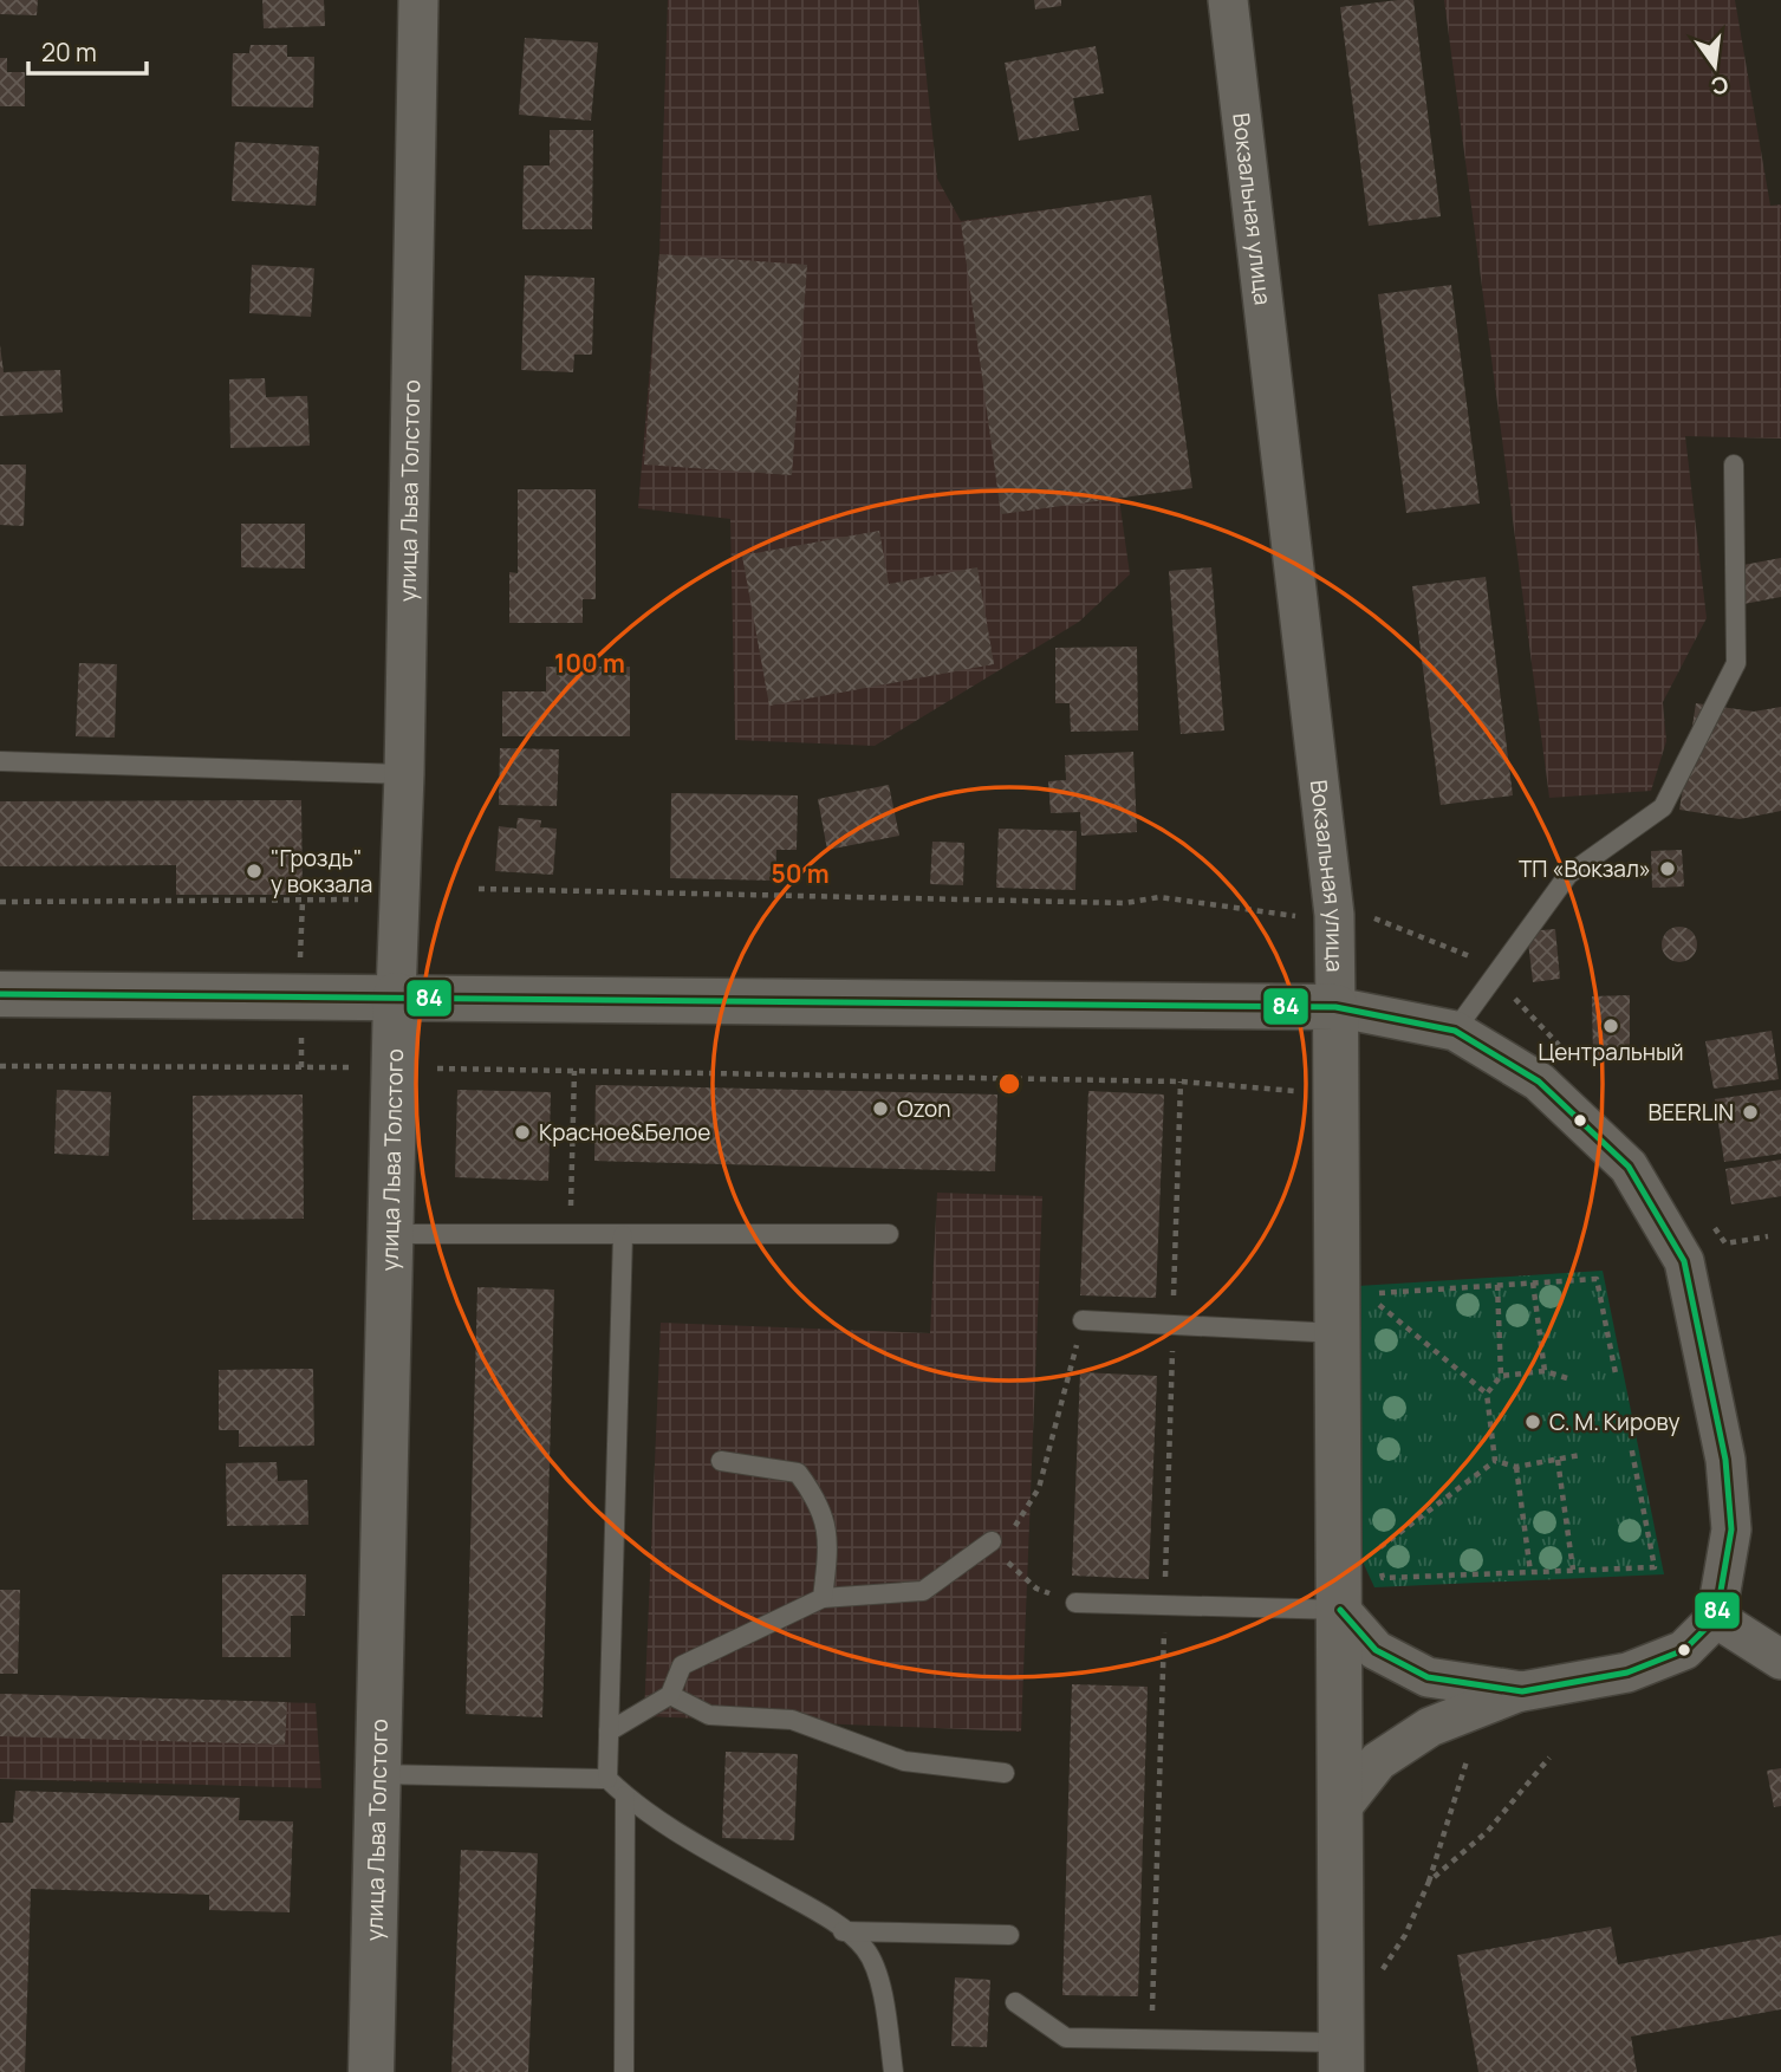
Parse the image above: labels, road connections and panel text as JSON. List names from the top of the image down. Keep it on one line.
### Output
{"streets":{"street":["Вокзальная улица","улица Льва Толстого"]},"places":["ТП «Вокзал»","\"Гроздь\" у вокзала","Центральный","Ozon","BEERLIN","Красное&Белое","С. М. Кирову"],"lines":["transit line 84"],"scale_bar":"20 m","north":"bottom","rings":["100 m","50 m"]}
